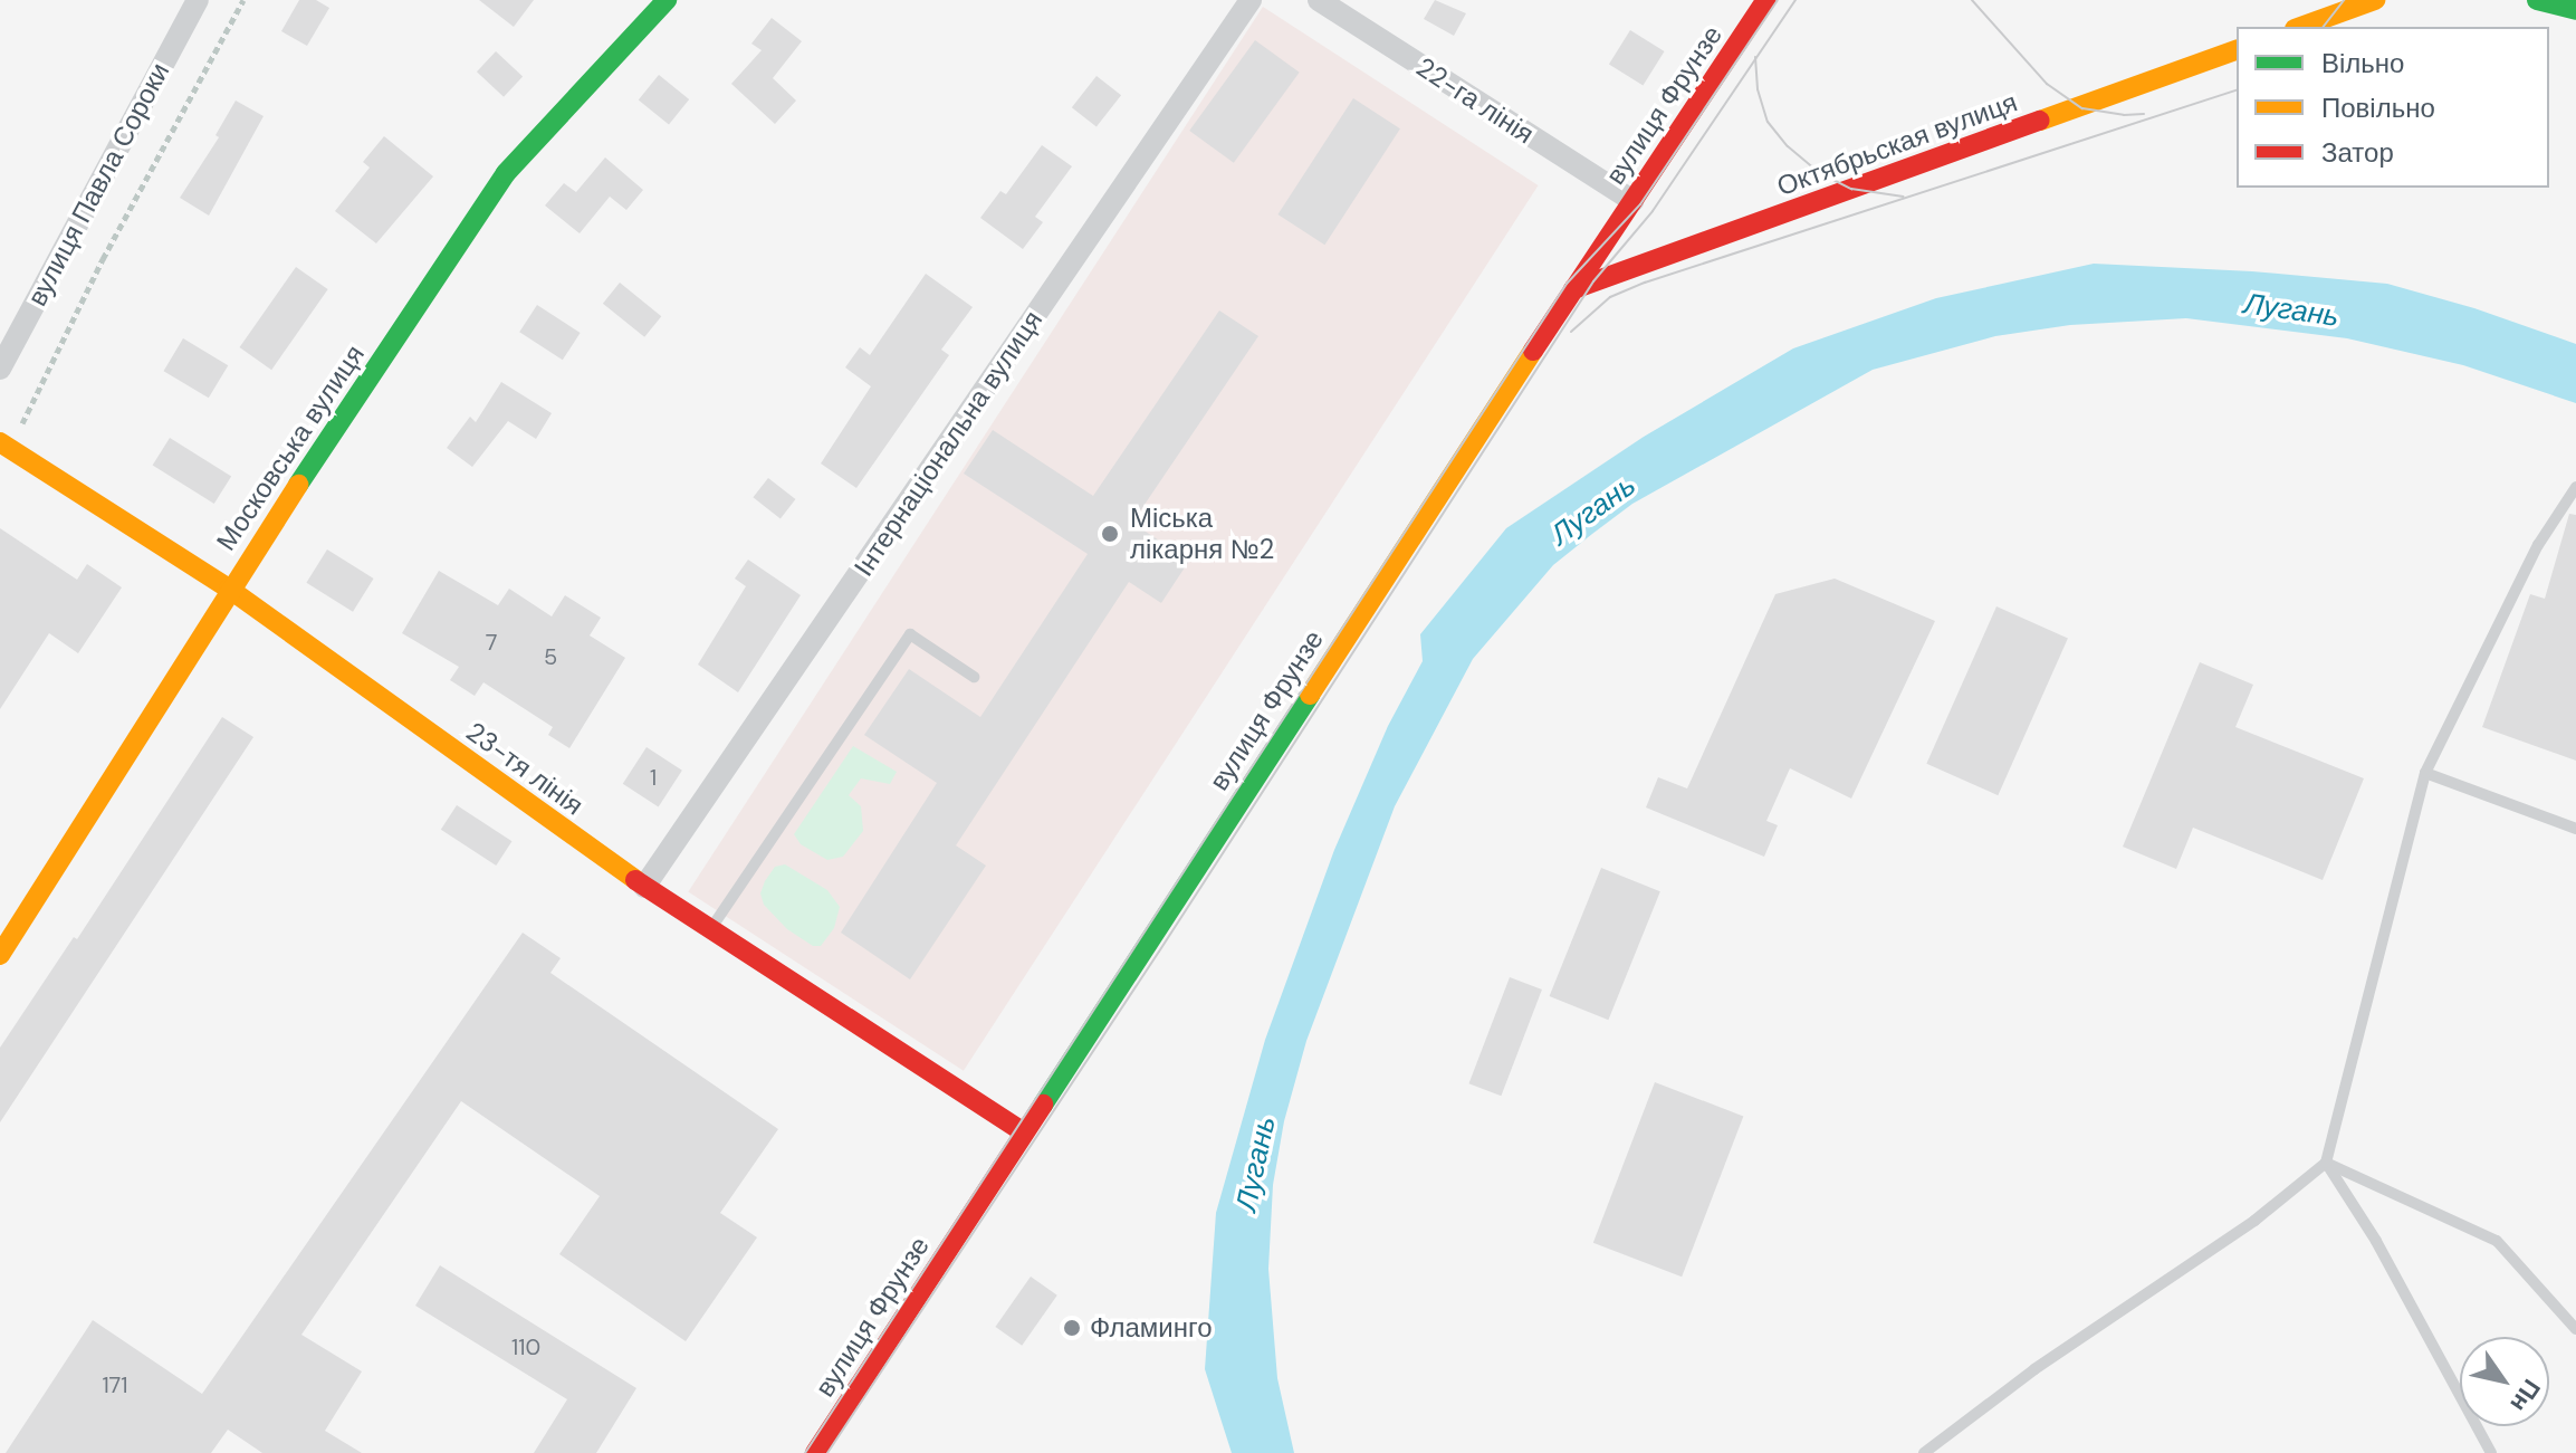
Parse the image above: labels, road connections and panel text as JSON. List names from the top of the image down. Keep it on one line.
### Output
{"streets":{"street":["22-га лінія","вулиця Фрунзе","Октябрьская вулиця","вулиця Павла Сороки","Інтернаціональна вулиця","Московська вулиця","23-тя лінія"]},"crossings":[["22-га лінія","вулиця Фрунзе"],["вулиця Фрунзе","Октябрьская вулиця"],["вулиця Фрунзе","23-тя лінія"],["Інтернаціональна вулиця","23-тя лінія"],["Московська вулиця","23-тя лінія"]],"water":["Лугань"],"places":["Міська лікарня №2","Фламинго"],"house_numbers":["7","5","1","110","171"],"legend":["Вільно","Повільно","Затор"],"north":"bottom right"}
